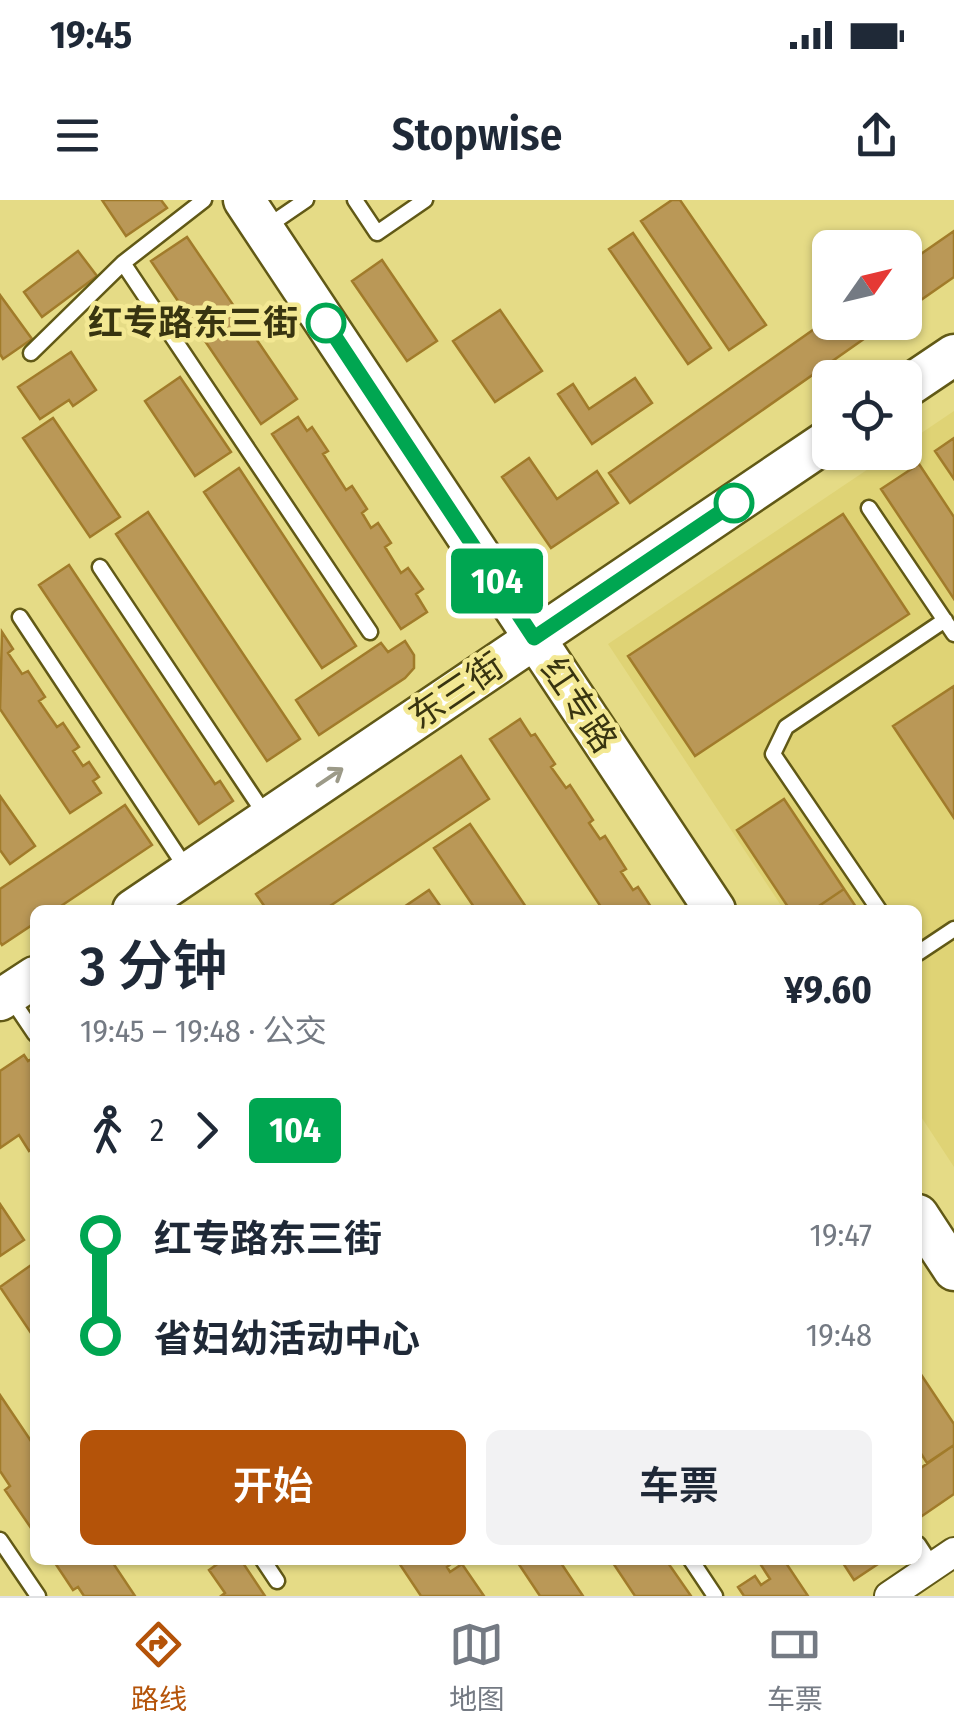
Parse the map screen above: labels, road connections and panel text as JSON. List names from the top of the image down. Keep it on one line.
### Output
{"streets":{"street":["东三街","红专路"]},"crossings":[["东三街","红专路"]],"one_way":["东三街"],"places":["红专路东三街"],"lines":["bus line 104"],"north":"top right","page":{"status":"19:45","header":"Stopwise","on_map":"104","heading":["3 分钟","19:45 – 19:48 · 公交","¥9.60"],"legs":["2","104"],"list":[{"name":"红专路东三街","value":"19:47"},{"name":"省妇幼活动中心","value":"19:48"}],"buttons":["开始","车票"],"tabs":["路线","地图","车票"]}}
